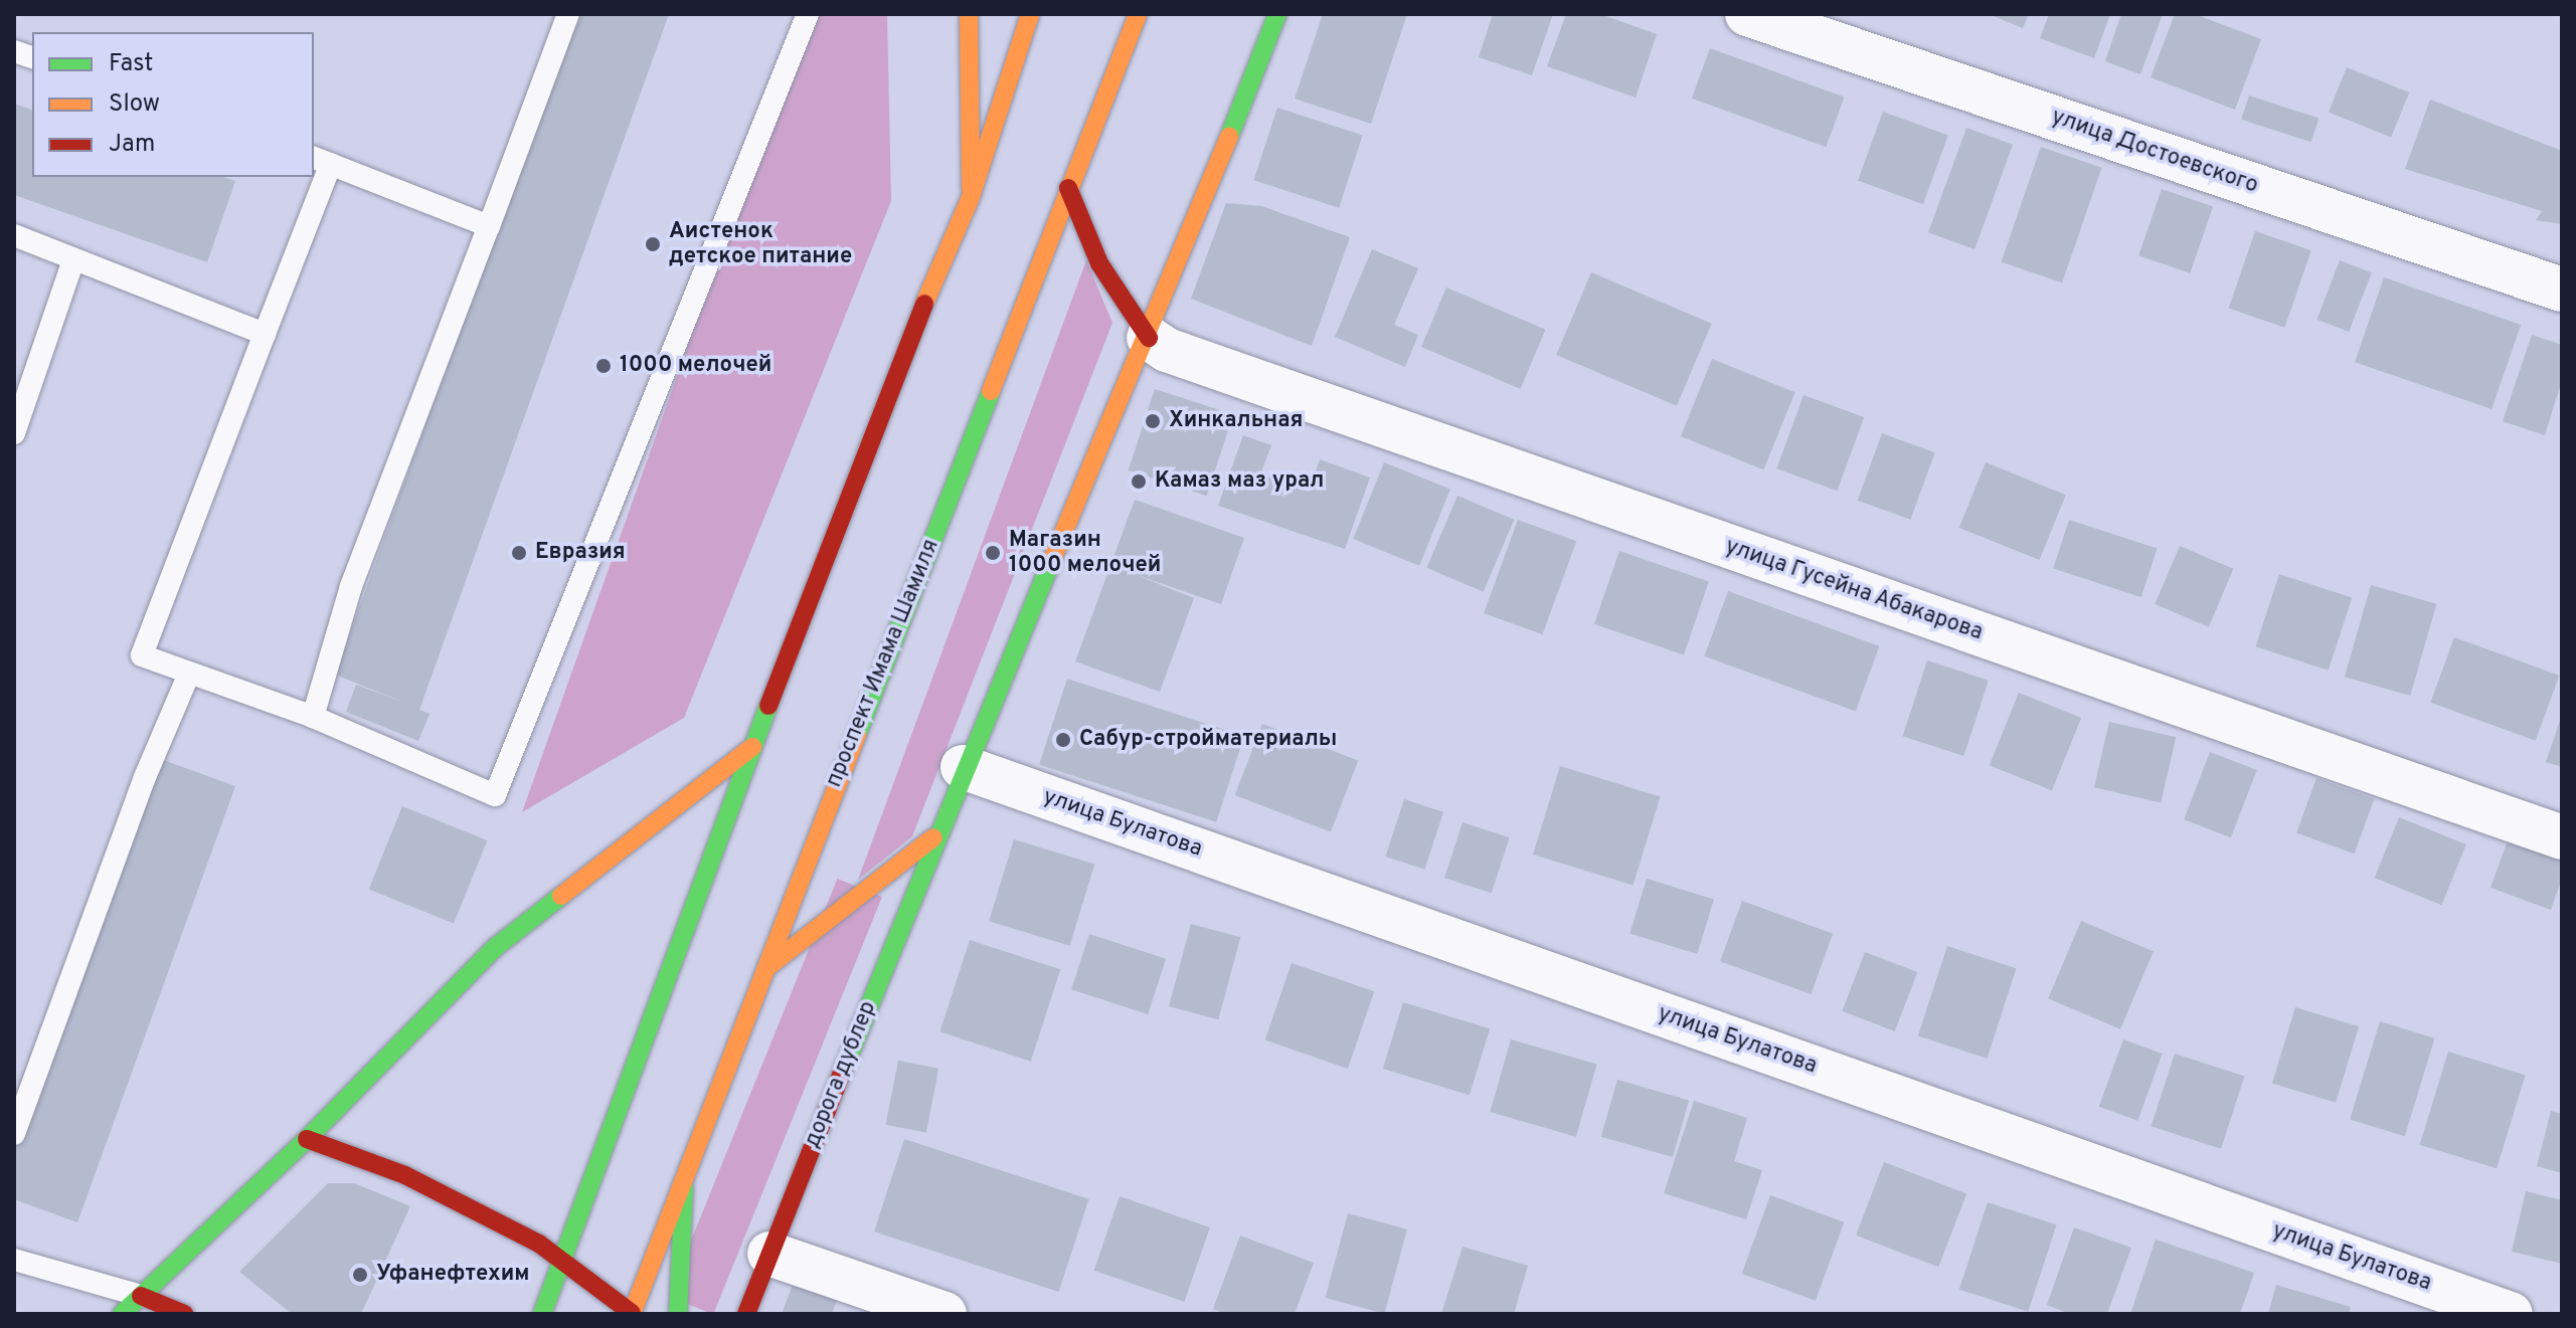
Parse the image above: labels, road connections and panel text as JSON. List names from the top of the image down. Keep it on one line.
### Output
{"streets":{"main road":["проспект Имама Шамиля","дорога дублер"],"street":["улица Достоевского","улица Гусейна Абакарова","улица Булатова"]},"places":["Аистенок детское питание","1000 мелочей","Хинкальная","Камаз маз урал","Евразия","Магазин 1000 мелочей","Сабур-стройматериалы","Уфанефтехим"],"legend":["Fast","Slow","Jam"]}
